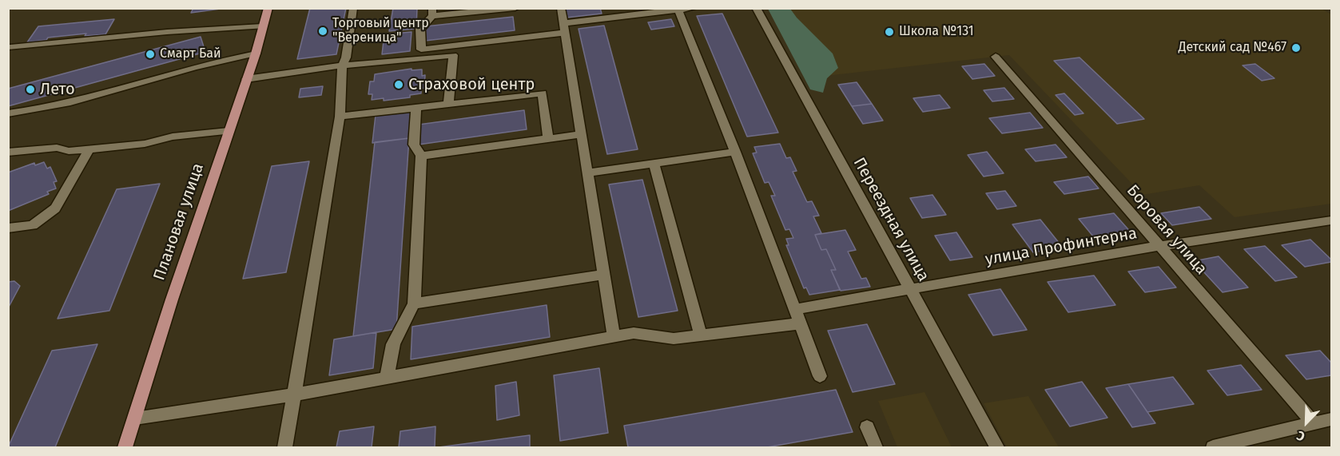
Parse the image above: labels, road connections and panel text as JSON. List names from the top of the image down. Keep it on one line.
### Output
{"streets":{"main road":["Плановая улица"],"street":["Переездная улица","Боровая улица","улица Профинтерна"]},"crossings":[["Переездная улица","улица Профинтерна"],["Боровая улица","улица Профинтерна"]],"places":["Торговый центр \"Вереница\"","Школа №131","Детский сад №467","Смарт Бай","Страховой центр","Лето"],"north":"bottom left"}
